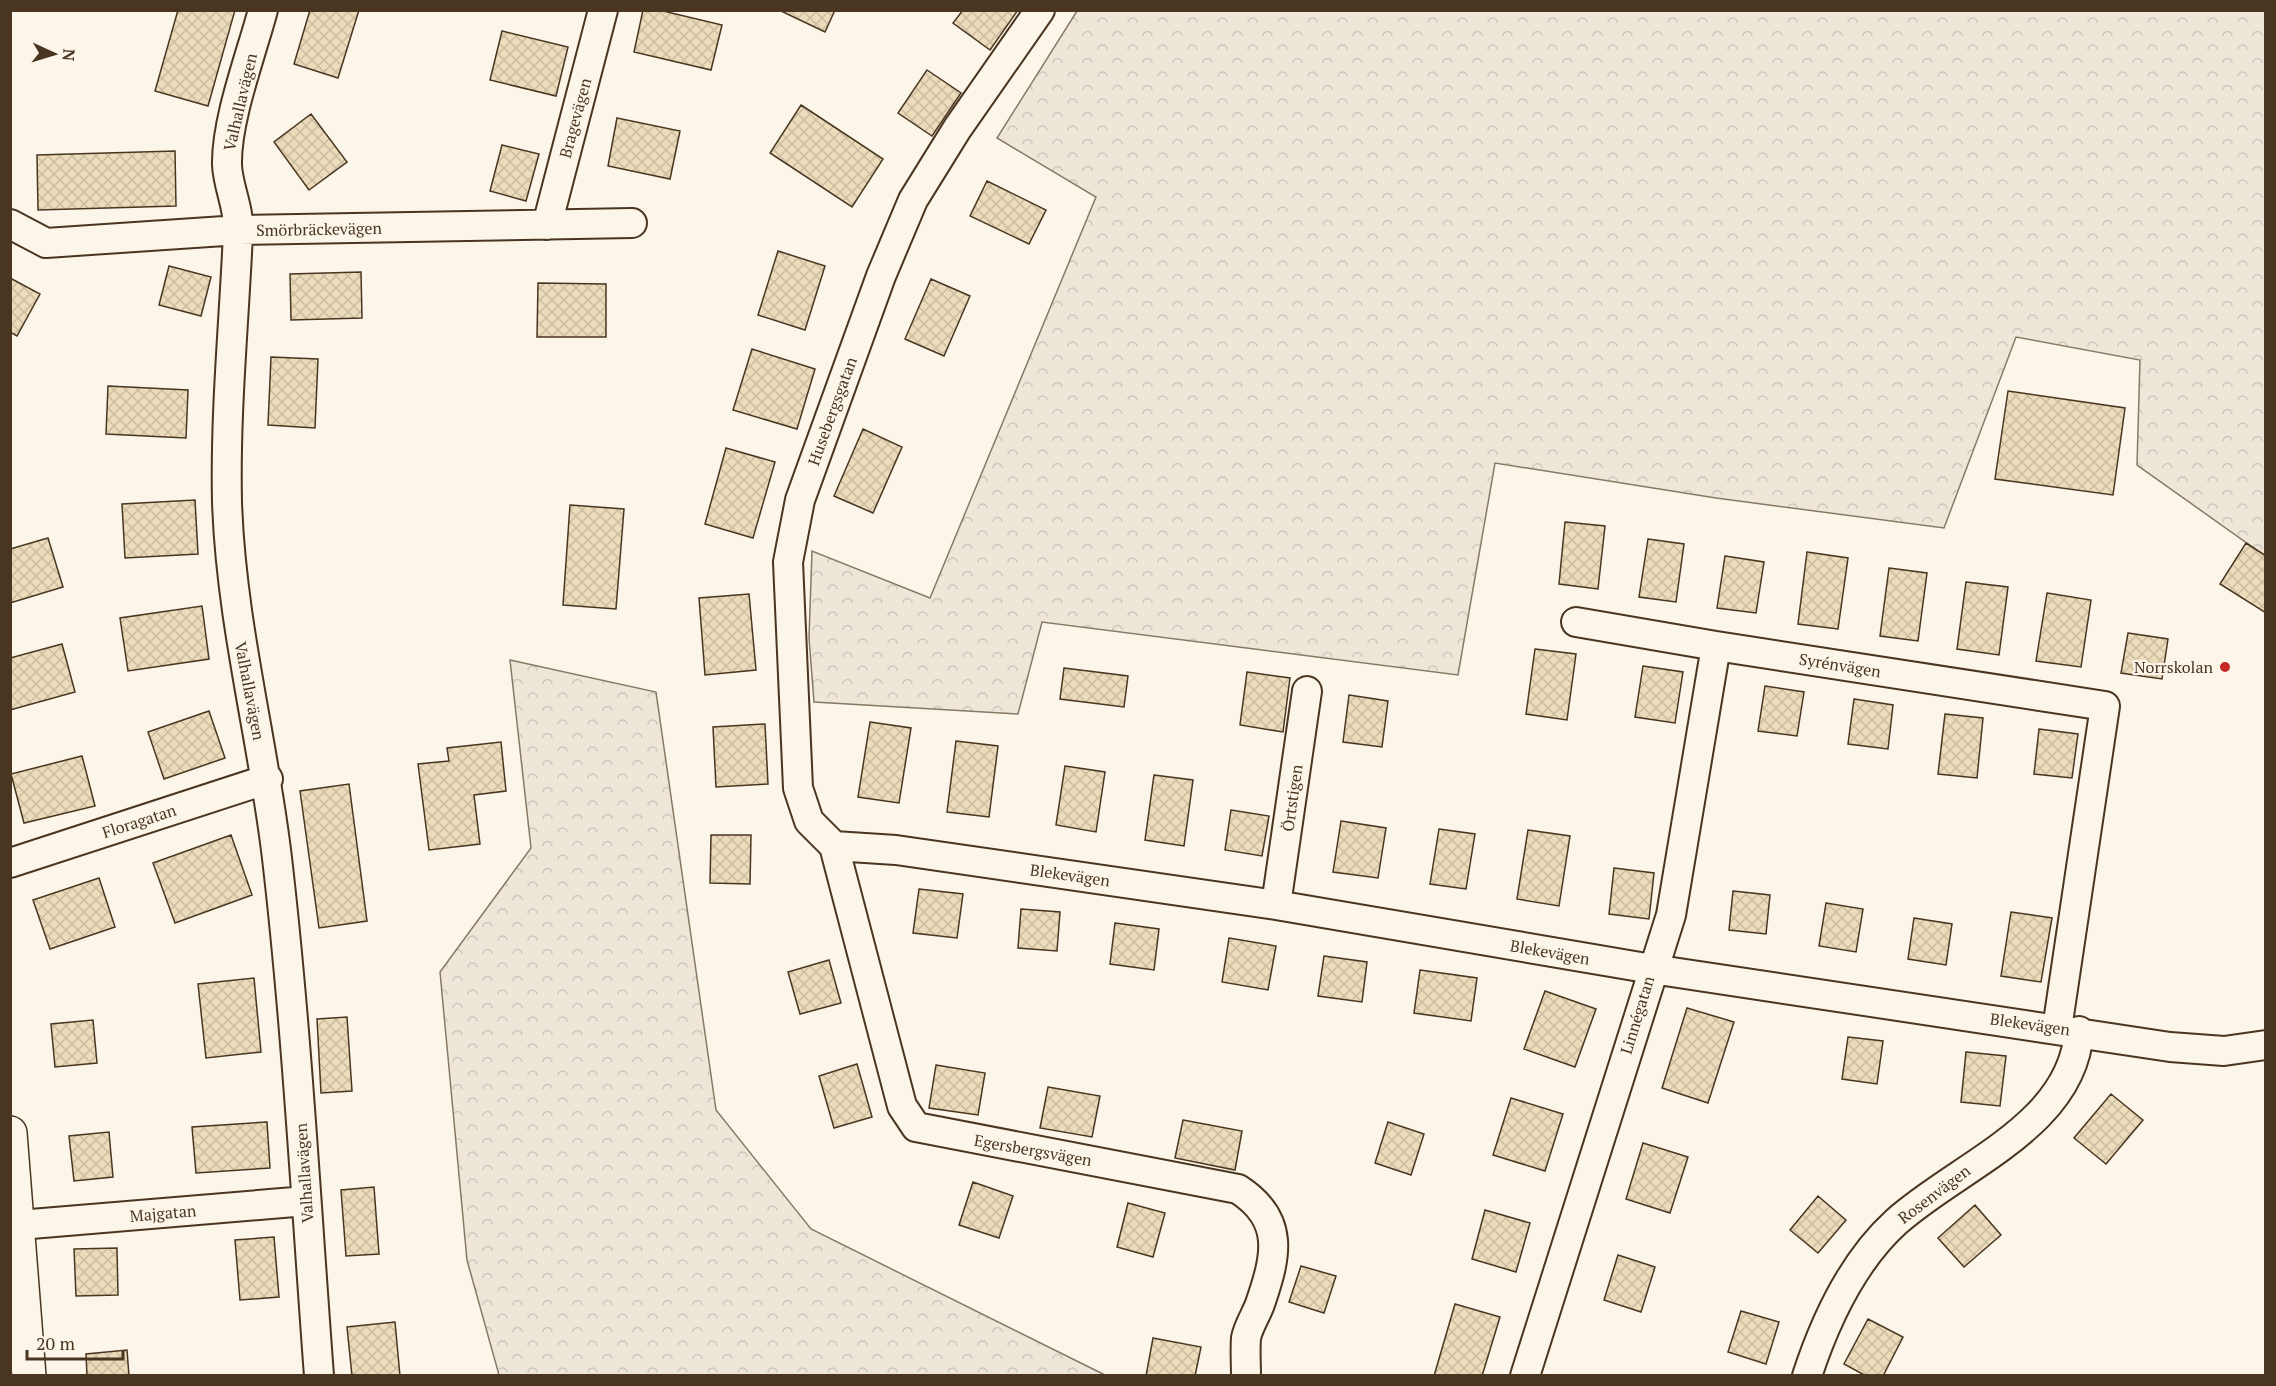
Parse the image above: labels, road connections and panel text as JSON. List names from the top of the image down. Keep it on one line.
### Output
{"streets":{"street":["Valhallavägen","Bragevägen","Smörbräckevägen","Husebergsgatan","Syrénvägen","Örtstigen","Floragatan","Blekevägen","Linnégatan","Egersbergsvägen","Rosenvägen","Majgatan"]},"crossings":[["Valhallavägen","Smörbräckevägen"],["Valhallavägen","Floragatan"],["Valhallavägen","Majgatan"],["Bragevägen","Smörbräckevägen"],["Husebergsgatan","Blekevägen"],["Husebergsgatan","Egersbergsvägen"],["Syrénvägen","Linnégatan"],["Syrénvägen","Rosenvägen"],["Örtstigen","Blekevägen"],["Blekevägen","Linnégatan"],["Blekevägen","Egersbergsvägen"],["Blekevägen","Rosenvägen"]],"places":["Norrskolan"],"scale_bar":"20 m","north":"right"}
